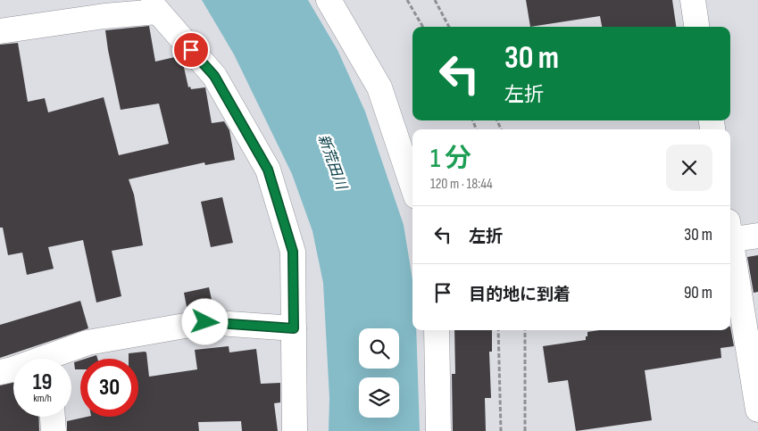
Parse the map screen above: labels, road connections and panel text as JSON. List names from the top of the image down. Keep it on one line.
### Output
{"water":["新荒田川"],"page":{"turn":["30 m","左折"],"heading":["1 分","120 m · 18:44"],"list":[{"name":"左折","value":"30 m"},{"name":"目的地に到着","value":"90 m"}],"speed":"19 km/h","limit":"30"}}
